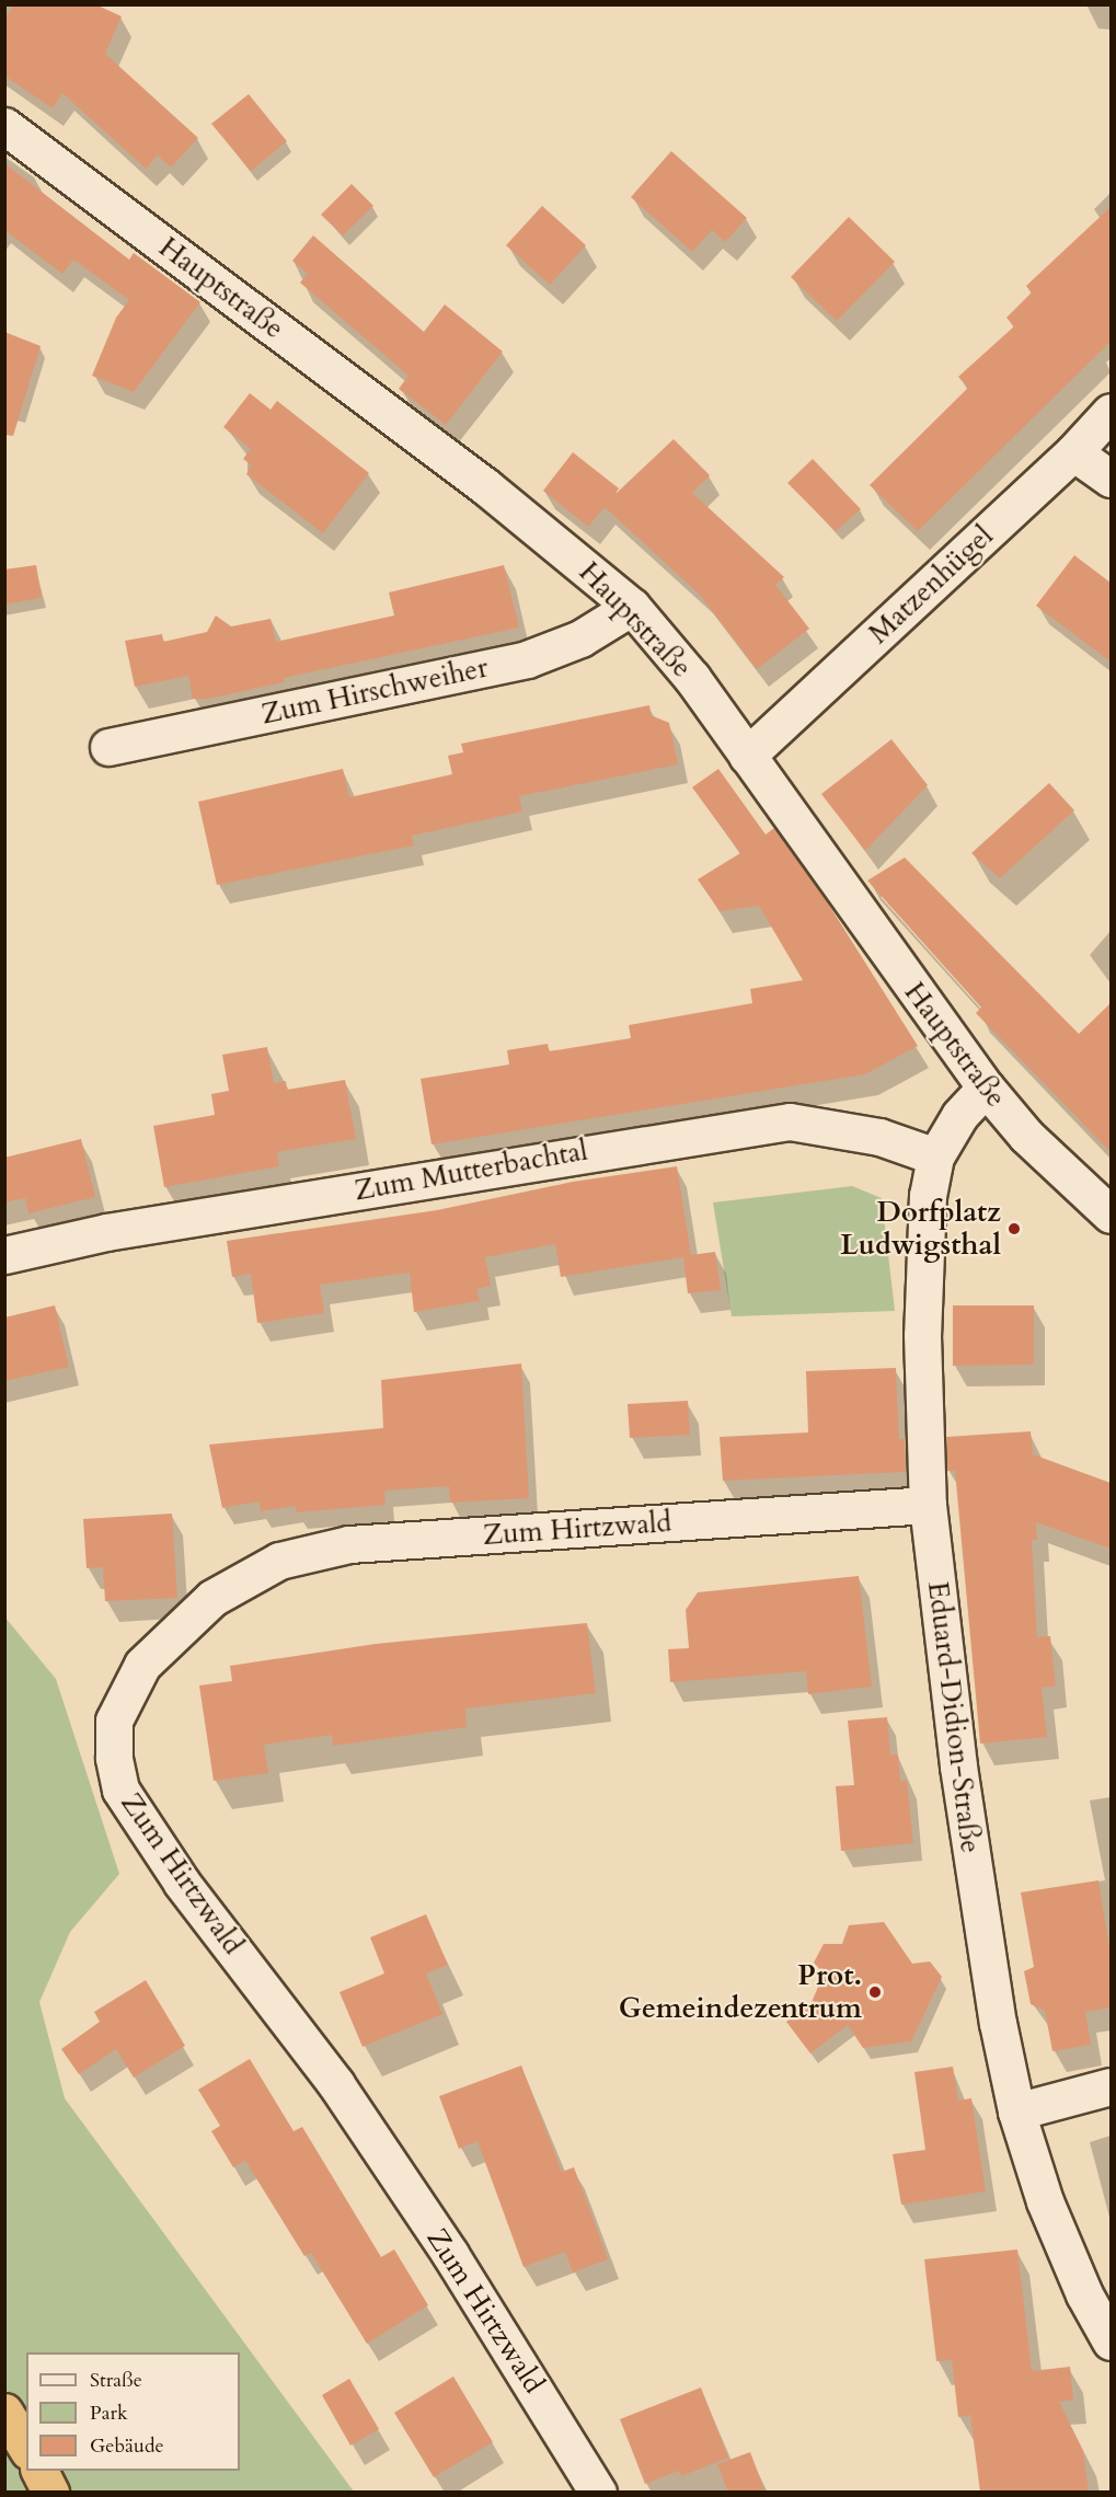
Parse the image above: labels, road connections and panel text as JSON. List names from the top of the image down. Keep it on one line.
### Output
{"streets":{"street":["Hauptstraße","Matzenhügel","Zum Hirschweiher","Zum Mutterbachtal","Zum Hirtzwald","Eduard-Didion-Straße"]},"crossings":[["Hauptstraße","Matzenhügel"],["Hauptstraße","Zum Hirschweiher"],["Hauptstraße","Eduard-Didion-Straße"],["Zum Mutterbachtal","Eduard-Didion-Straße"],["Zum Hirtzwald","Eduard-Didion-Straße"]],"places":["Dorfplatz Ludwigsthal","Prot. Gemeindezentrum"],"legend":["Straße","Park","Gebäude"]}
